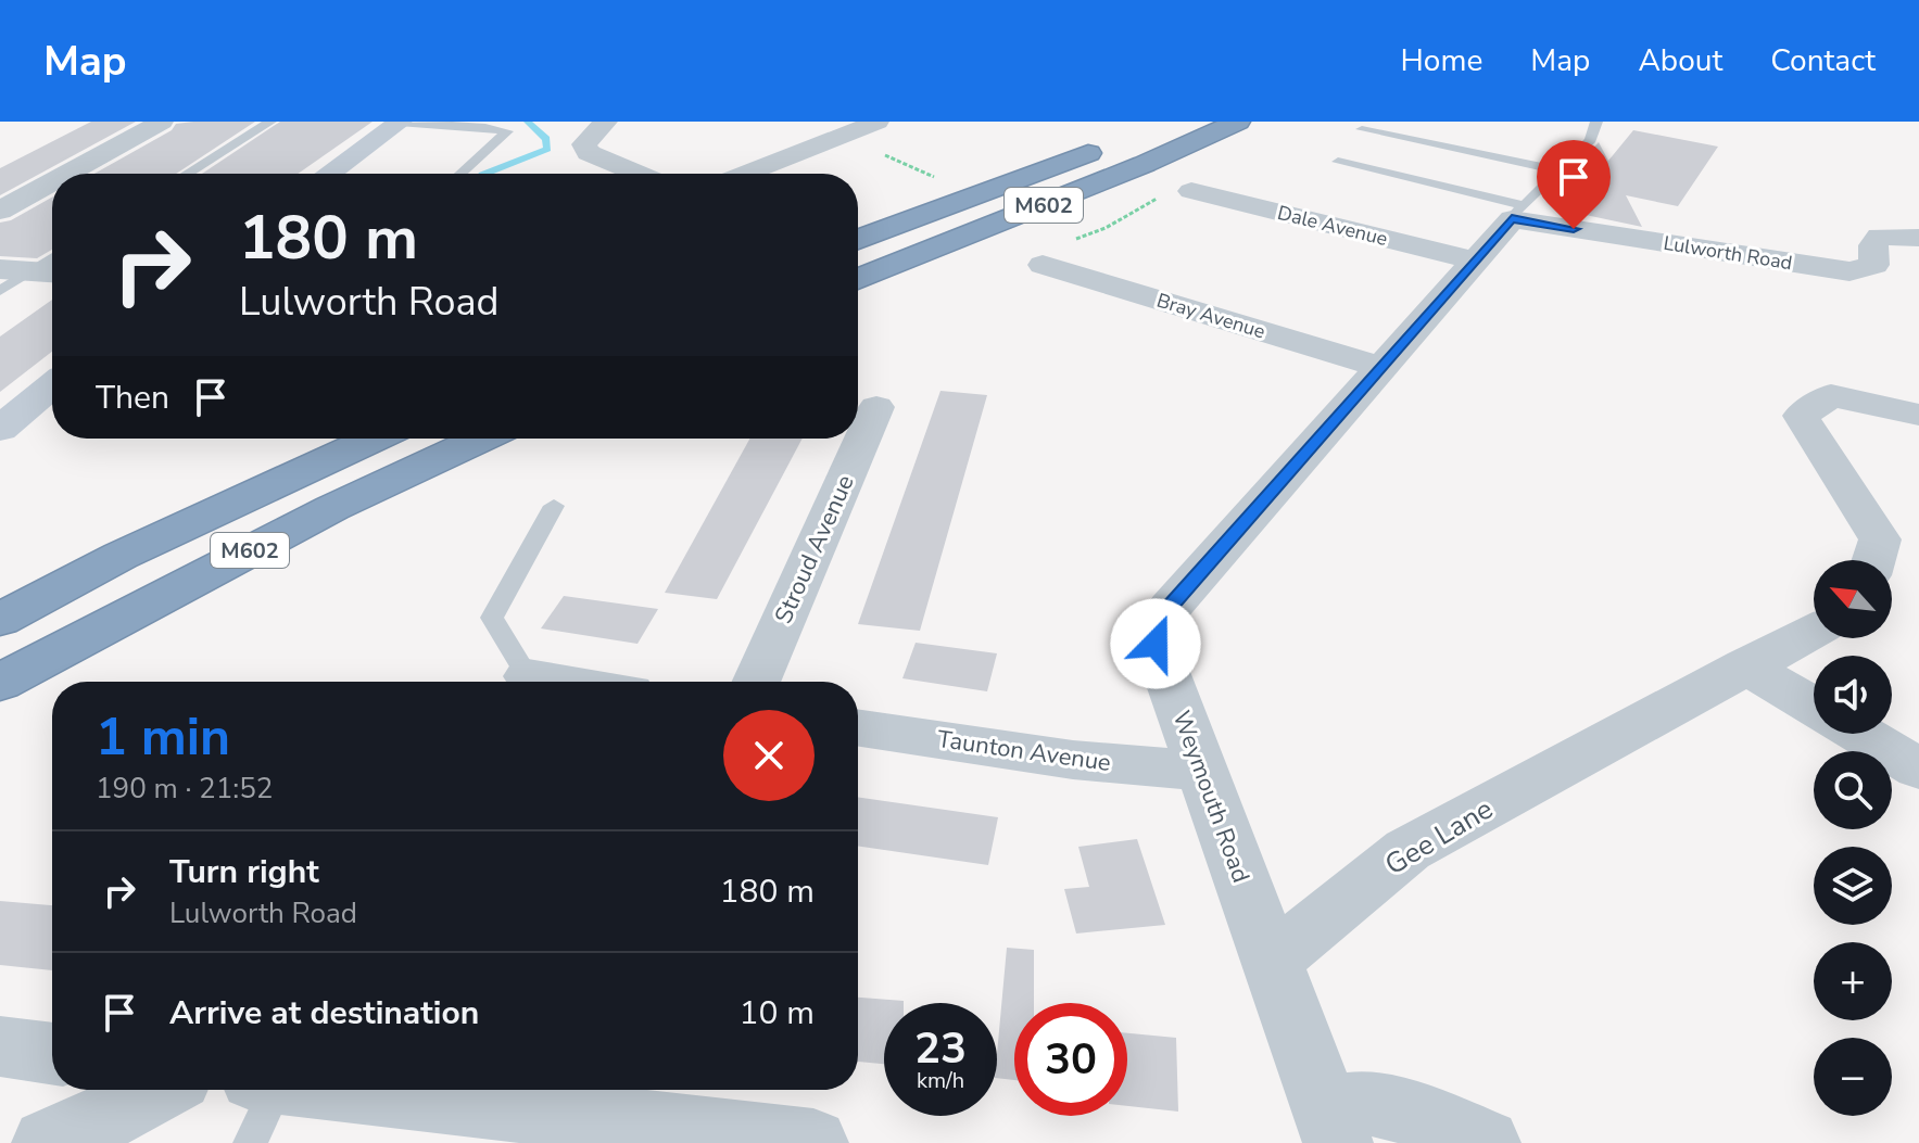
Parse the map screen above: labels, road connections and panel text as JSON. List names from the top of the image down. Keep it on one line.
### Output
{"streets":{"highway":["M602"],"street":["Dale Avenue","Lulworth Road","Bray Avenue","Stroud Avenue","Taunton Avenue","Weymouth Road","Gee Lane"]},"crossings":[["Dale Avenue","Weymouth Road"],["Lulworth Road","Weymouth Road"],["Bray Avenue","Weymouth Road"],["Taunton Avenue","Weymouth Road"],["Weymouth Road","Gee Lane"]],"north":"top left","page":{"header":"Map","nav":["Home","Map","About","Contact"],"turn":["180 m","Lulworth Road"],"then":"Then","map_buttons":["+","−"],"heading":["1 min","190 m · 21:52"],"list":[{"name":"Turn right","note":"Lulworth Road","value":"180 m"},{"name":"Arrive at destination","value":"10 m"}],"speed":"23 km/h","limit":"30"}}
